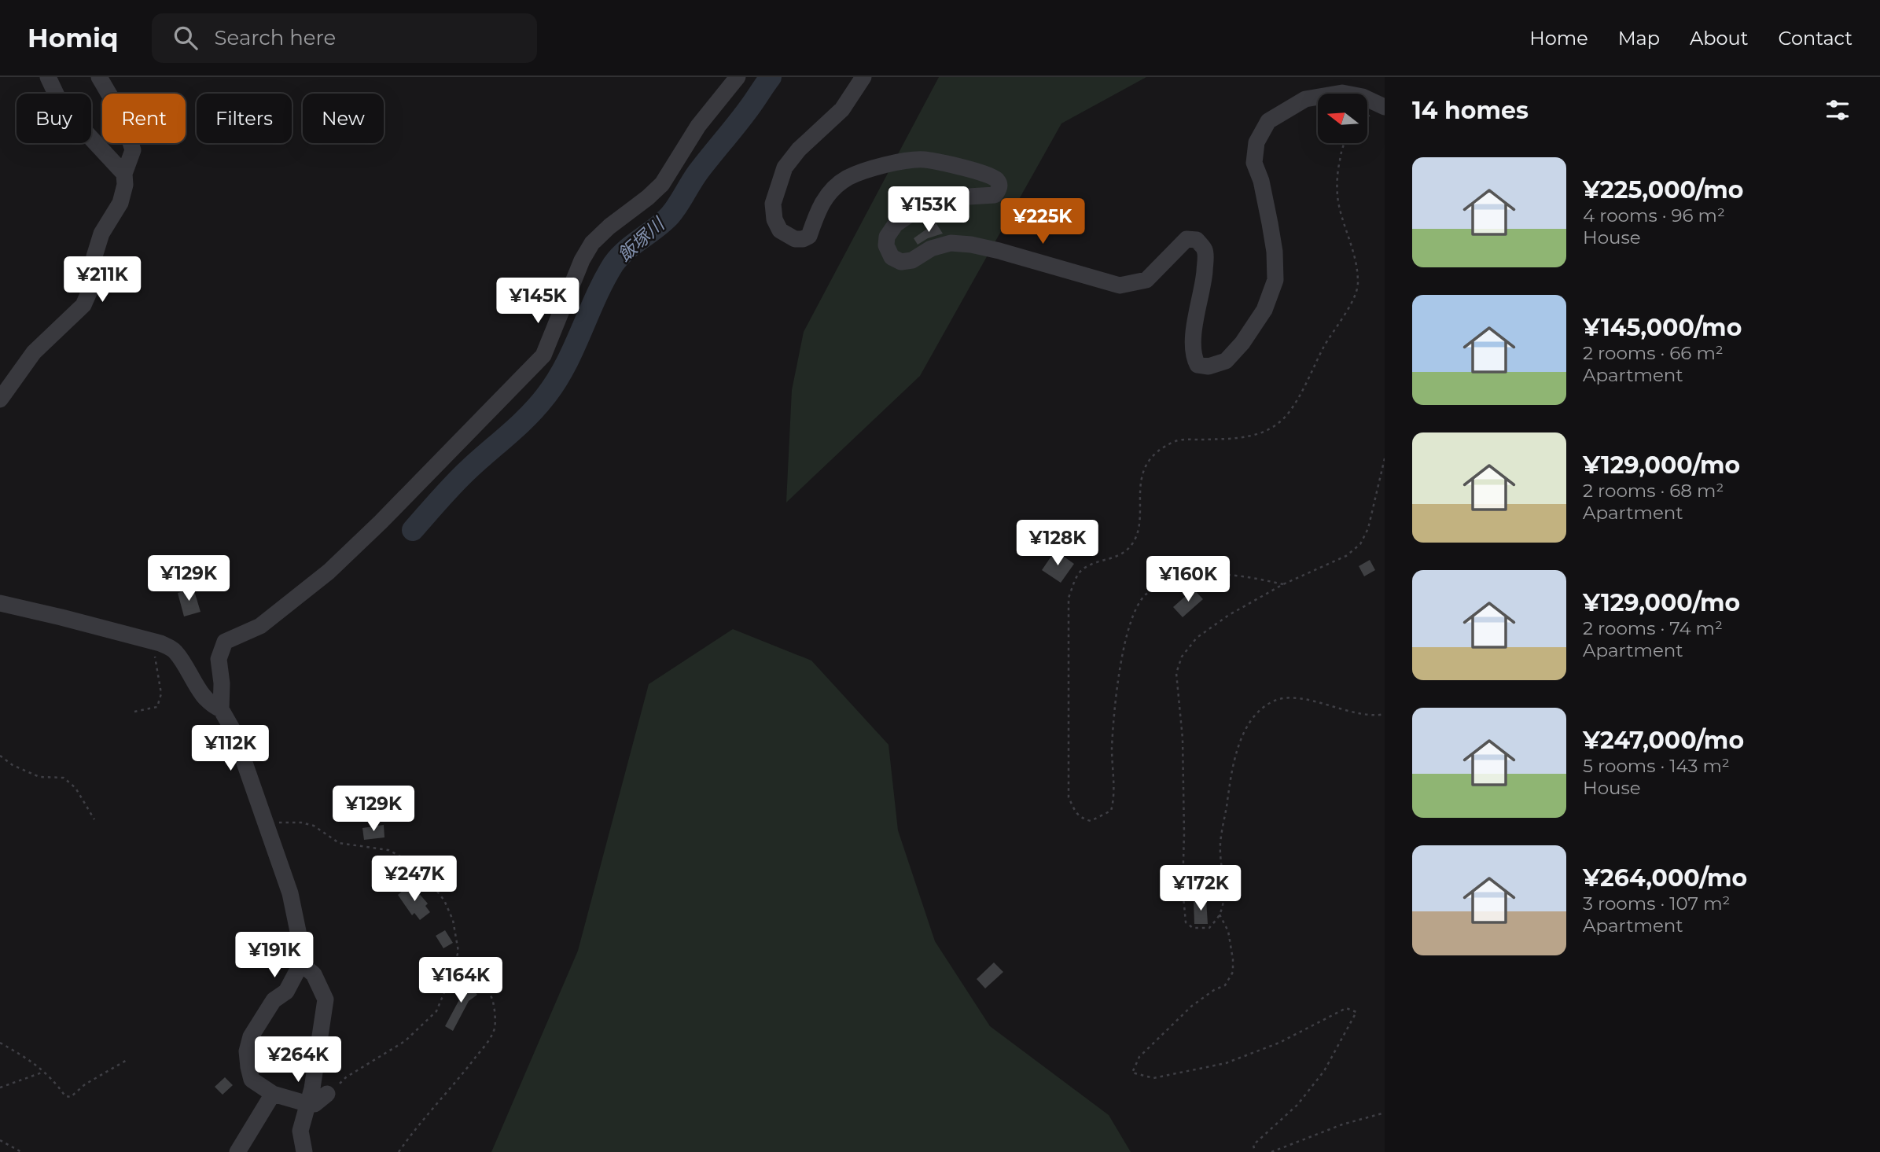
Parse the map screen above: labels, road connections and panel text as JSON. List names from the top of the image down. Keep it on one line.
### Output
{"water":["飯塚川"],"north":"left","page":{"header":"Homiq","search":"Search here","nav":["Home","Map","About","Contact"],"heading":"14 homes","chip":["Buy","Rent","Filters","New"],"list":[{"name":"¥225,000/mo","note":"4 rooms · 96 m² · House"},{"name":"¥145,000/mo","note":"2 rooms · 66 m² · Apartment"},{"name":"¥129,000/mo","note":"2 rooms · 68 m² · Apartment"},{"name":"¥129,000/mo","note":"2 rooms · 74 m² · Apartment"},{"name":"¥247,000/mo","note":"5 rooms · 143 m² · House"},{"name":"¥264,000/mo","note":"3 rooms · 107 m² · Apartment"}],"price":["¥153K","¥225K","¥211K","¥145K","¥128K","¥129K","¥160K","¥112K","¥129K","¥247K","¥172K","¥191K","¥164K","¥264K"]}}
